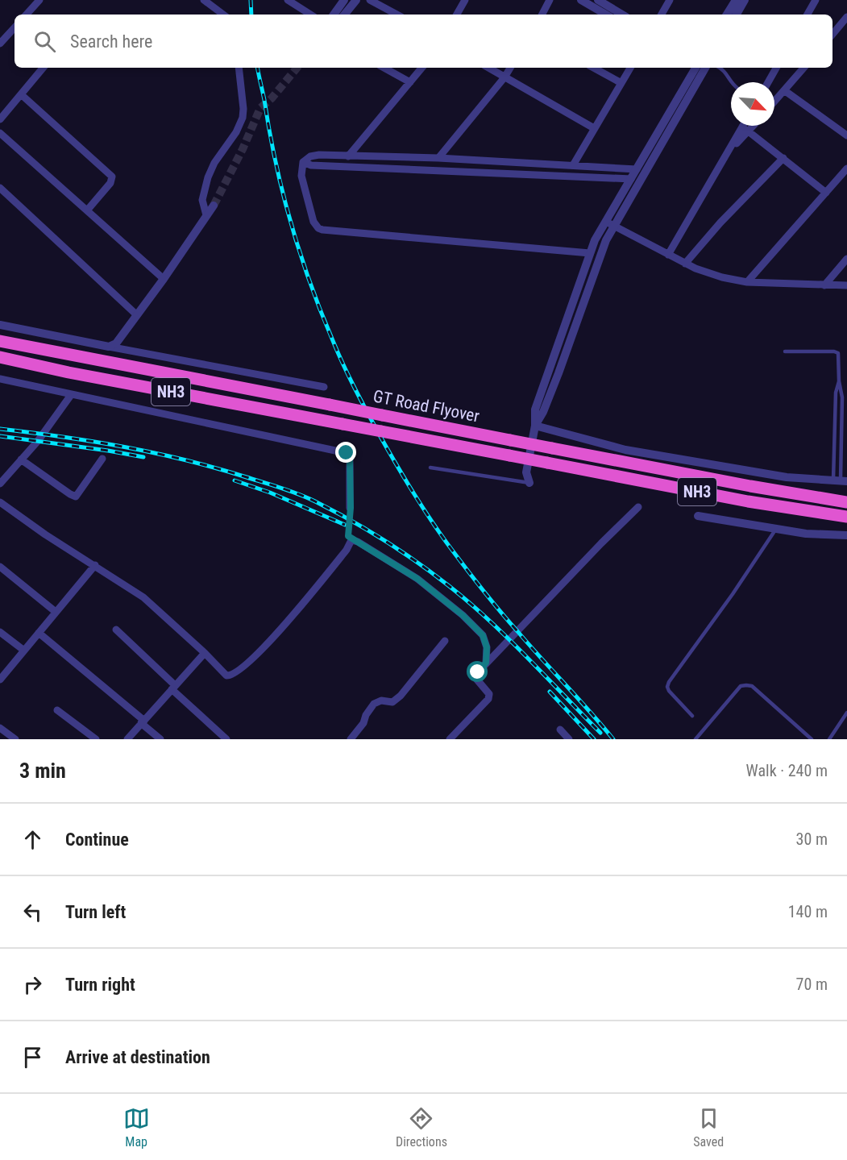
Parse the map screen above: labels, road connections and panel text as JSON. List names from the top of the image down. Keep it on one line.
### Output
{"streets":{"highway":["NH3","GT Road Flyover"]},"north":"bottom right","page":{"search":"Search here","heading":["3 min","Walk · 240 m"],"list":[["Continue","30 m"],["Turn left","140 m"],["Turn right","70 m"],"Arrive at destination"],"nav":["Map","Directions","Saved"]}}
